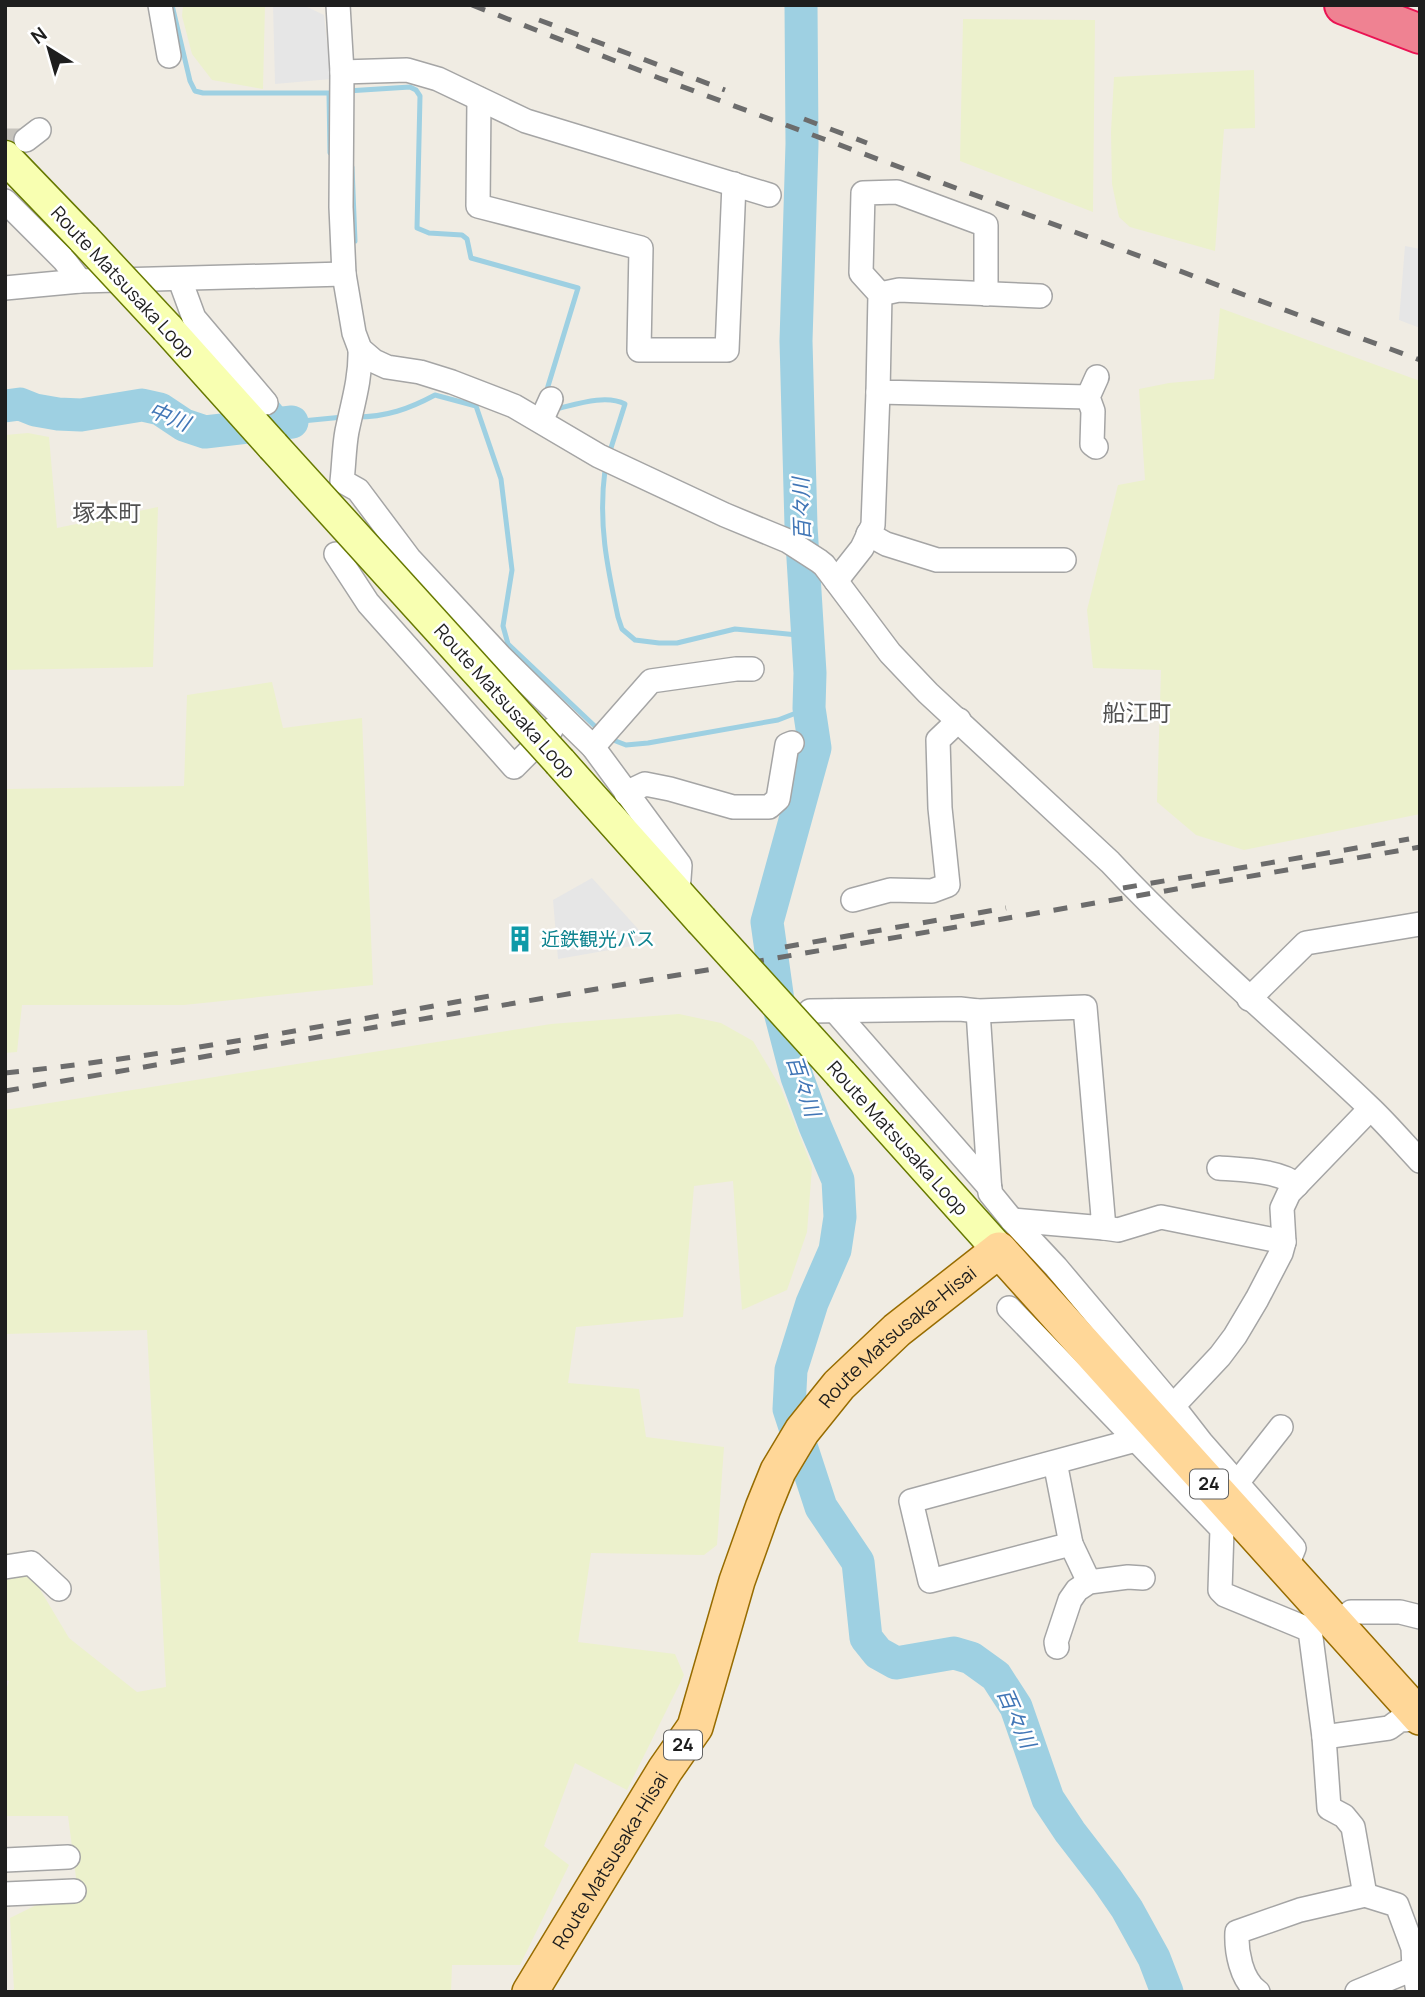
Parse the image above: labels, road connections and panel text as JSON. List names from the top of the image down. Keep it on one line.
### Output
{"streets":{"main road":["Route Matsusaka Loop","Route Matsusaka-Hisai","24"]},"crossings":[["Route Matsusaka Loop","Route Matsusaka-Hisai"],["Route Matsusaka Loop","24"],["Route Matsusaka-Hisai","24"]],"districts":["塚本町","船江町"],"water":["中川","百々川"],"places":{"building":["近鉄観光バス"]},"north":"top left"}
